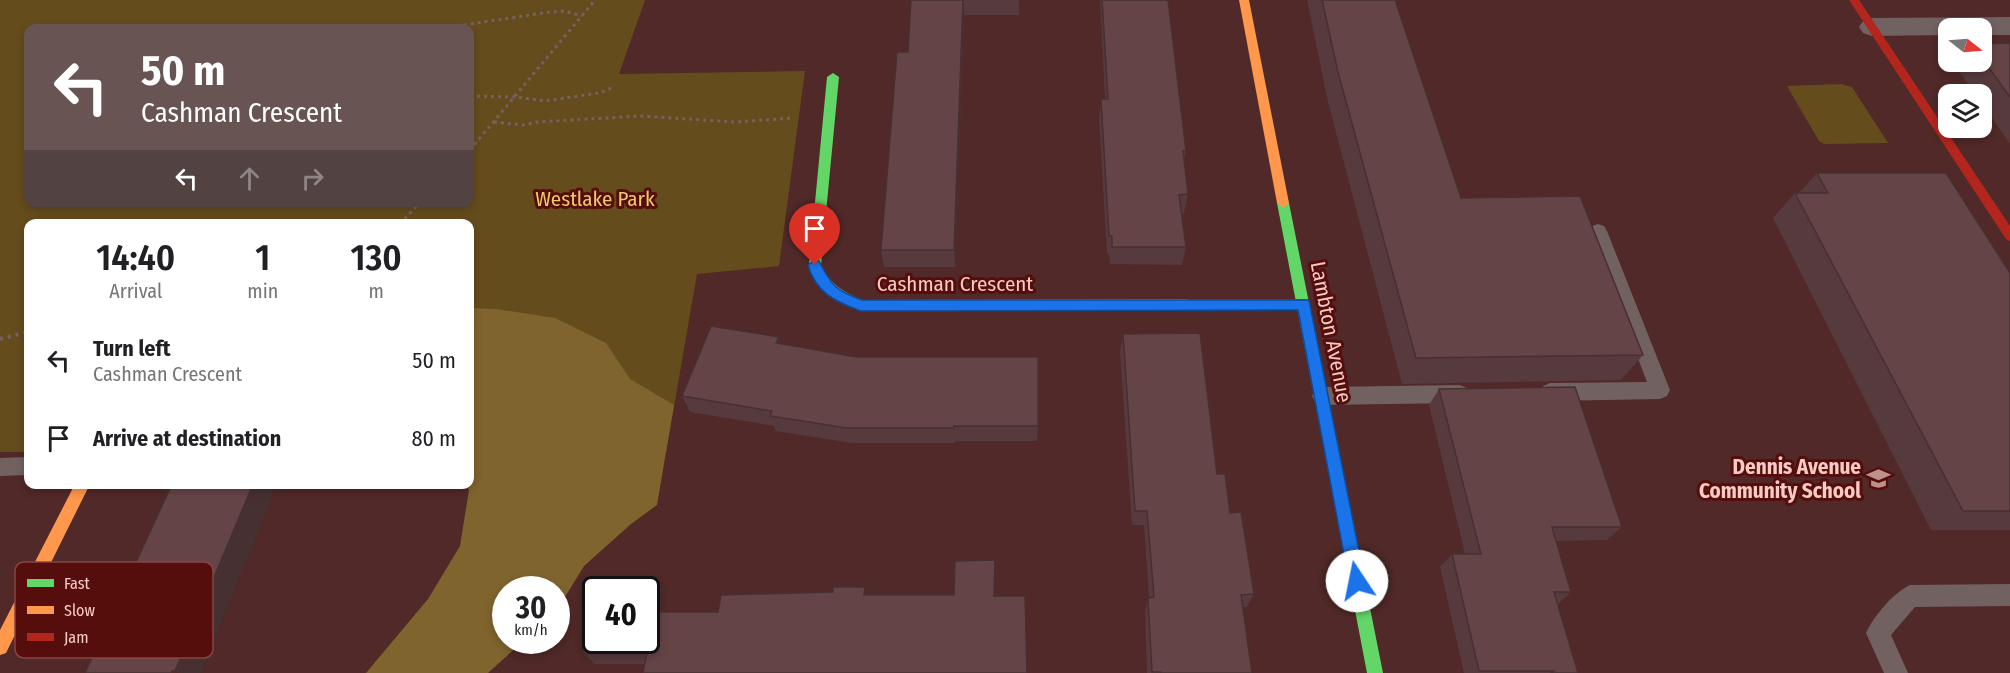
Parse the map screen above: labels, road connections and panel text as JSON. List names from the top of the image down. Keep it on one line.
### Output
{"streets":{"street":["Cashman Crescent","Lambton Avenue"]},"crossings":[["Cashman Crescent","Lambton Avenue"]],"parks":["Westlake Park"],"places":{"school or university":["Dennis Avenue Community School"]},"legend":["Fast","Slow","Jam"],"north":"right","page":{"turn":["50 m","Cashman Crescent"],"eta":["14:40","Arrival","1","min","130","m"],"list":[{"name":"Turn left","note":"Cashman Crescent","value":"50 m"},{"name":"Arrive at destination","value":"80 m"}],"speed":"30 km/h","limit":"40"}}
